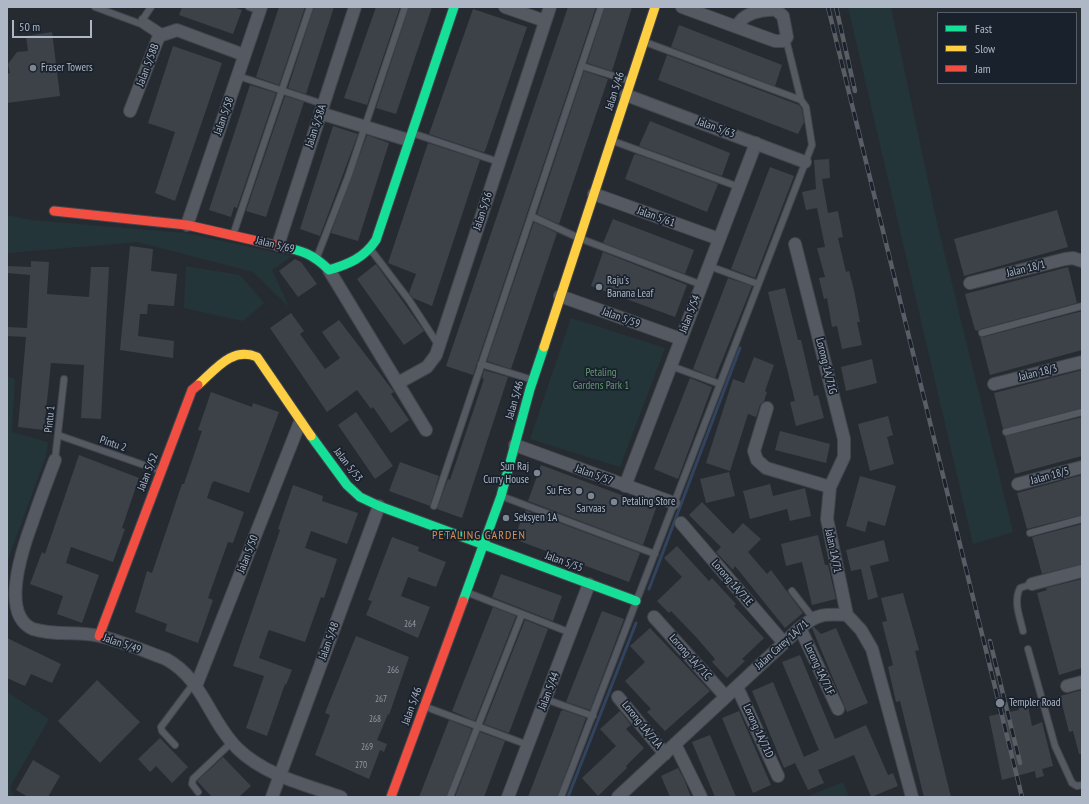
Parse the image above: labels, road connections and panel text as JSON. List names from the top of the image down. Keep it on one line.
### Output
{"streets":{"street":["Jalan 5/58B","Jalan 5/46","Jalan 5/58","Jalan 5/58A","Jalan 5/63","Jalan 5/56","Jalan 5/61","Jalan 5/69","Jalan 18/1","Jalan 5/54","Jalan 5/59","Lorong 1A/71G","Jalan 18/3","Jalan 5/53","Jalan 5/52","Jalan 5/57","Jalan 18/5","Jalan 1A/71","Jalan 5/50","Jalan 5/55","Lorong 1A/71E","Jalan 5/48","Jalan 5/49","Jalan Carey 1A/71","Lorong 1A/71C","Lorong 1A/71F","Jalan 5/44","Lorong 1A/71A","Lorong 1A/71D"],"lane":["Pintu 1","Pintu 2"]},"crossings":[["Jalan 5/58B","Jalan 5/58"],["Jalan 5/46","Jalan 5/63"],["Jalan 5/46","Jalan 5/61"],["Jalan 5/46","Jalan 5/59"],["Jalan 5/46","Jalan 5/53"],["Jalan 5/46","Jalan 5/57"],["Jalan 5/46","Jalan 5/55"],["Jalan 5/58","Jalan 5/69"],["Jalan 5/58A","Jalan 5/69"],["Jalan 5/63","Jalan 5/54"],["Jalan 5/61","Jalan 5/54"],["Jalan 5/54","Jalan 5/59"],["Jalan 5/54","Jalan 5/57"],["Lorong 1A/71G","Jalan 1A/71"],["Pintu 1","Pintu 2"],["Pintu 1","Jalan 5/49"],["Pintu 2","Jalan 5/52"],["Jalan 5/53","Jalan 5/52"],["Jalan 5/53","Jalan 5/50"],["Jalan 5/53","Jalan 5/55"],["Jalan 5/53","Jalan 5/48"],["Jalan 5/52","Jalan 5/49"],["Jalan 1A/71","Jalan Carey 1A/71"],["Jalan 5/50","Jalan 5/49"],["Jalan 5/55","Jalan 5/44"],["Lorong 1A/71E","Jalan Carey 1A/71"],["Jalan 5/48","Jalan 5/49"],["Jalan Carey 1A/71","Lorong 1A/71C"],["Jalan Carey 1A/71","Lorong 1A/71F"],["Jalan Carey 1A/71","Lorong 1A/71A"],["Jalan Carey 1A/71","Lorong 1A/71D"]],"districts":["PETALING GARDEN"],"parks":["Petaling Gardens Park 1"],"places":["Fraser Towers","Raju's Banana Leaf","Sun Raj Curry House","Su Fes","Sarvaas","Petaling Store","Seksyen 1A","Templer Road"],"house_numbers":["264","266","267","268","269","270"],"legend":["Fast","Slow","Jam"],"scale_bar":"50 m"}
